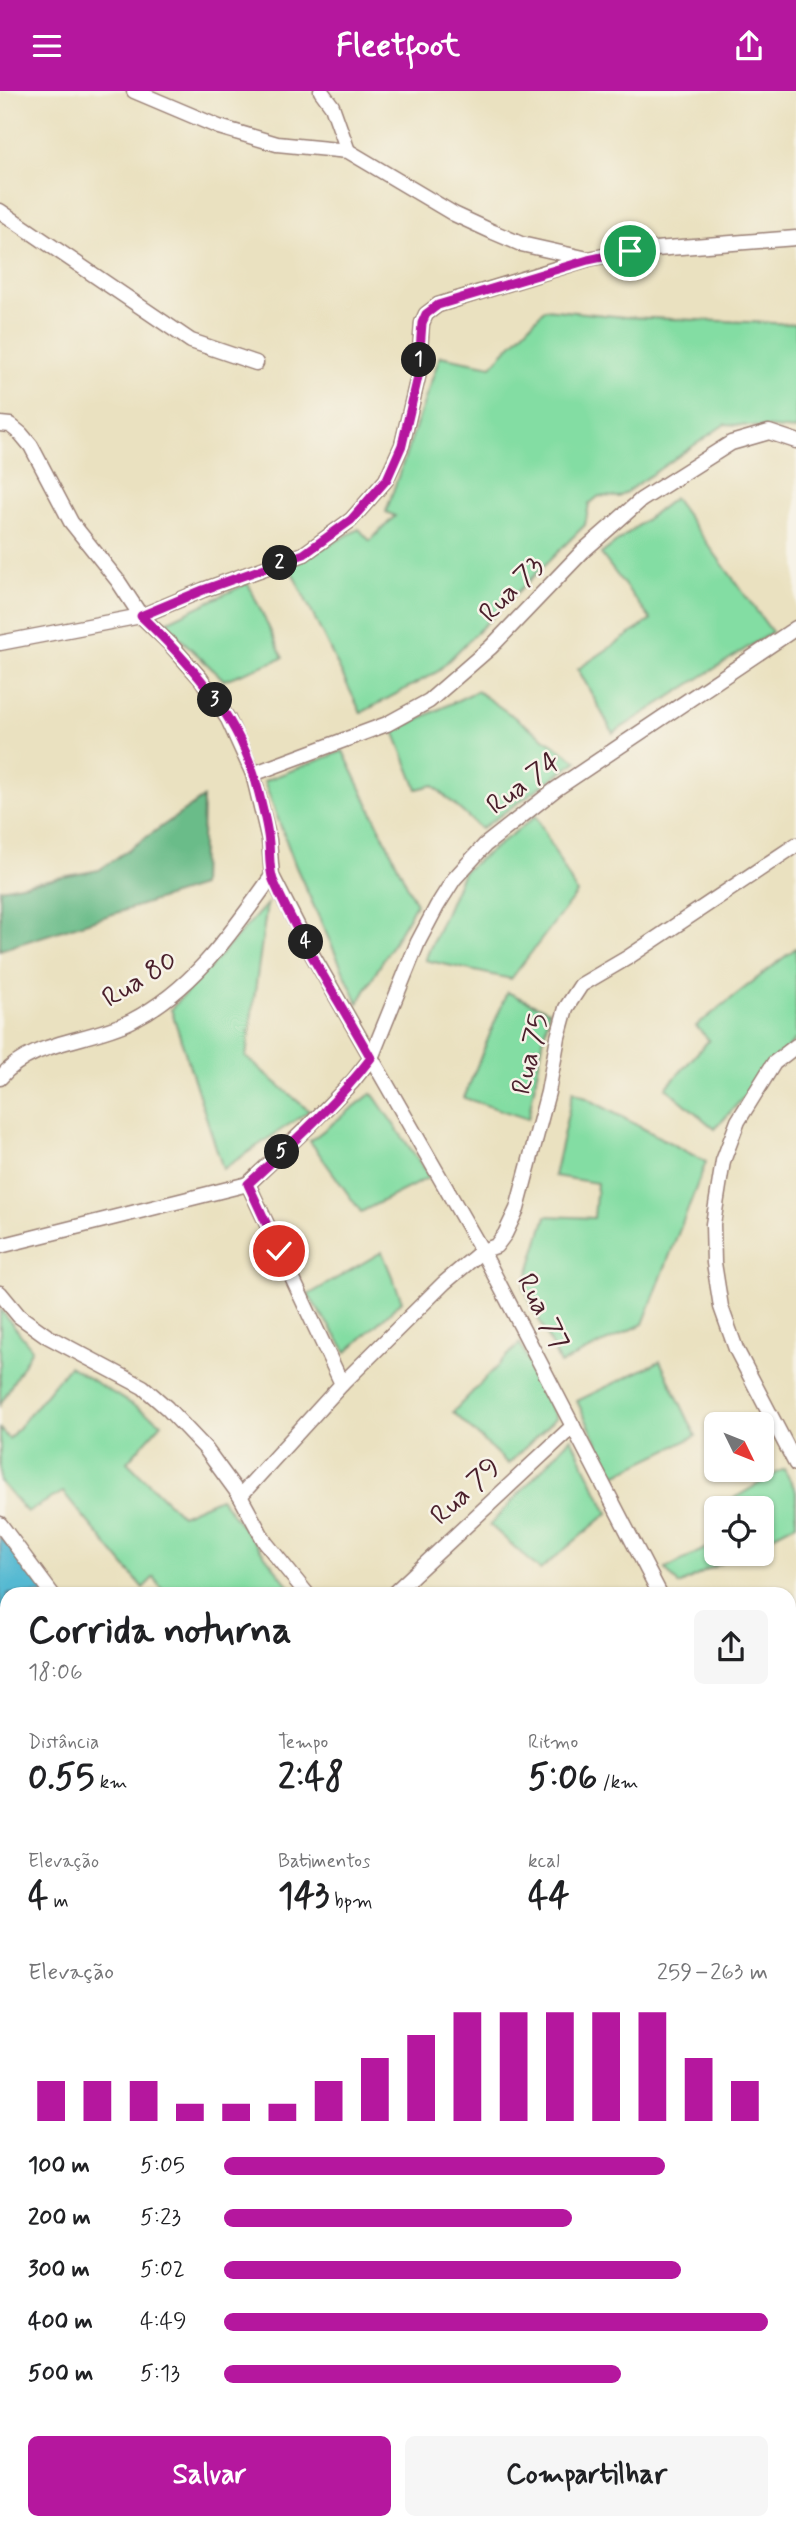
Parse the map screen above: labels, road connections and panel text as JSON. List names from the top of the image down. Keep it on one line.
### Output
{"streets":{"street":["Rua 73","Rua 74","Rua 80","Rua 75","Rua 77","Rua 79"]},"crossings":[["Rua 74","Rua 77"],["Rua 75","Rua 77"],["Rua 77","Rua 79"]],"north":"bottom right","page":{"header":"Fleetfoot","pins":["1","2","3","4","5"],"heading":["Corrida noturna","18:06"],"stats":[["Distância","0.55 km"],["Tempo","2:48"],["Ritmo","5:06 /km"],["Elevação","4 m"],["Batimentos","143 bpm"],["kcal","44"]],"chart":["Elevação","259–263 m"],"list":[{"name":"100 m","note":"5:05"},{"name":"200 m","note":"5:23"},{"name":"300 m","note":"5:02"},{"name":"400 m","note":"4:49"},{"name":"500 m","note":"5:13"}],"buttons":["Salvar","Compartilhar"]}}
